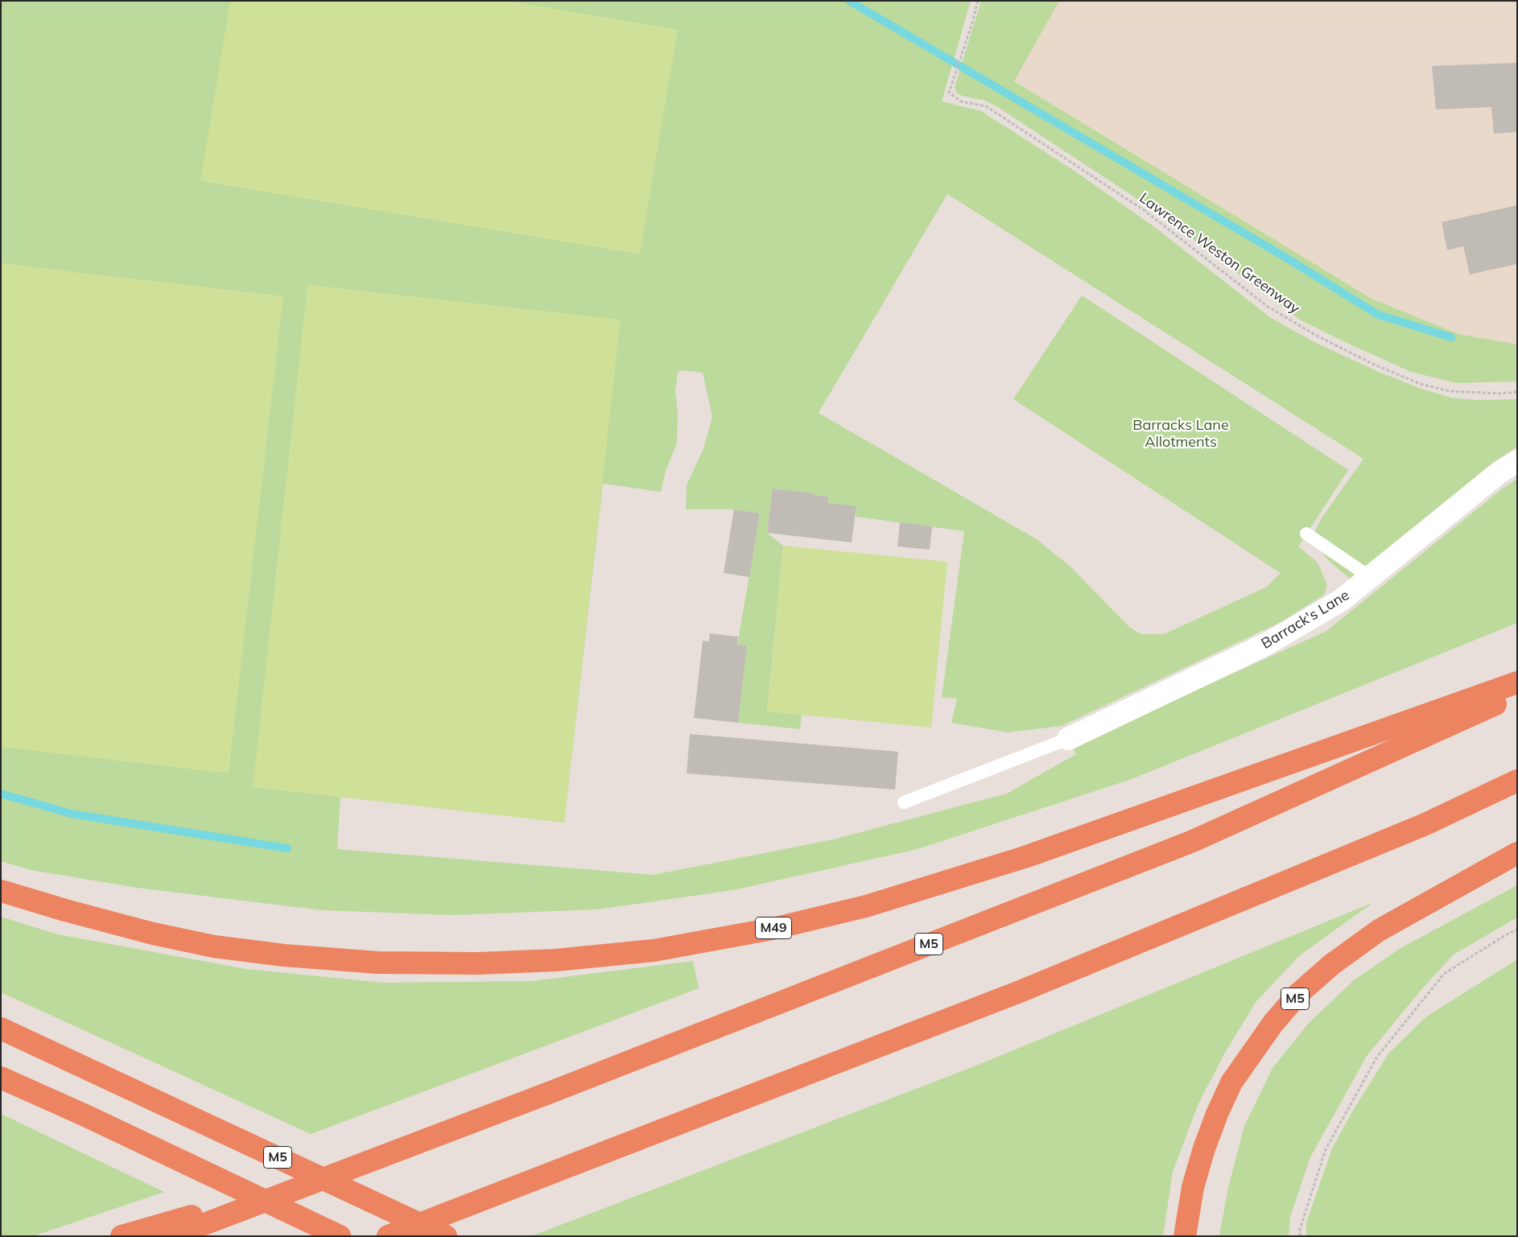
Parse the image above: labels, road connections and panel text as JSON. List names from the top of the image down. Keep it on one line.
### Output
{"streets":{"highway":["M49","M5"],"street":["Barrack's Lane"],"path":["Lawrence Weston Greenway"]},"parks":["Barracks Lane Allotments"]}
